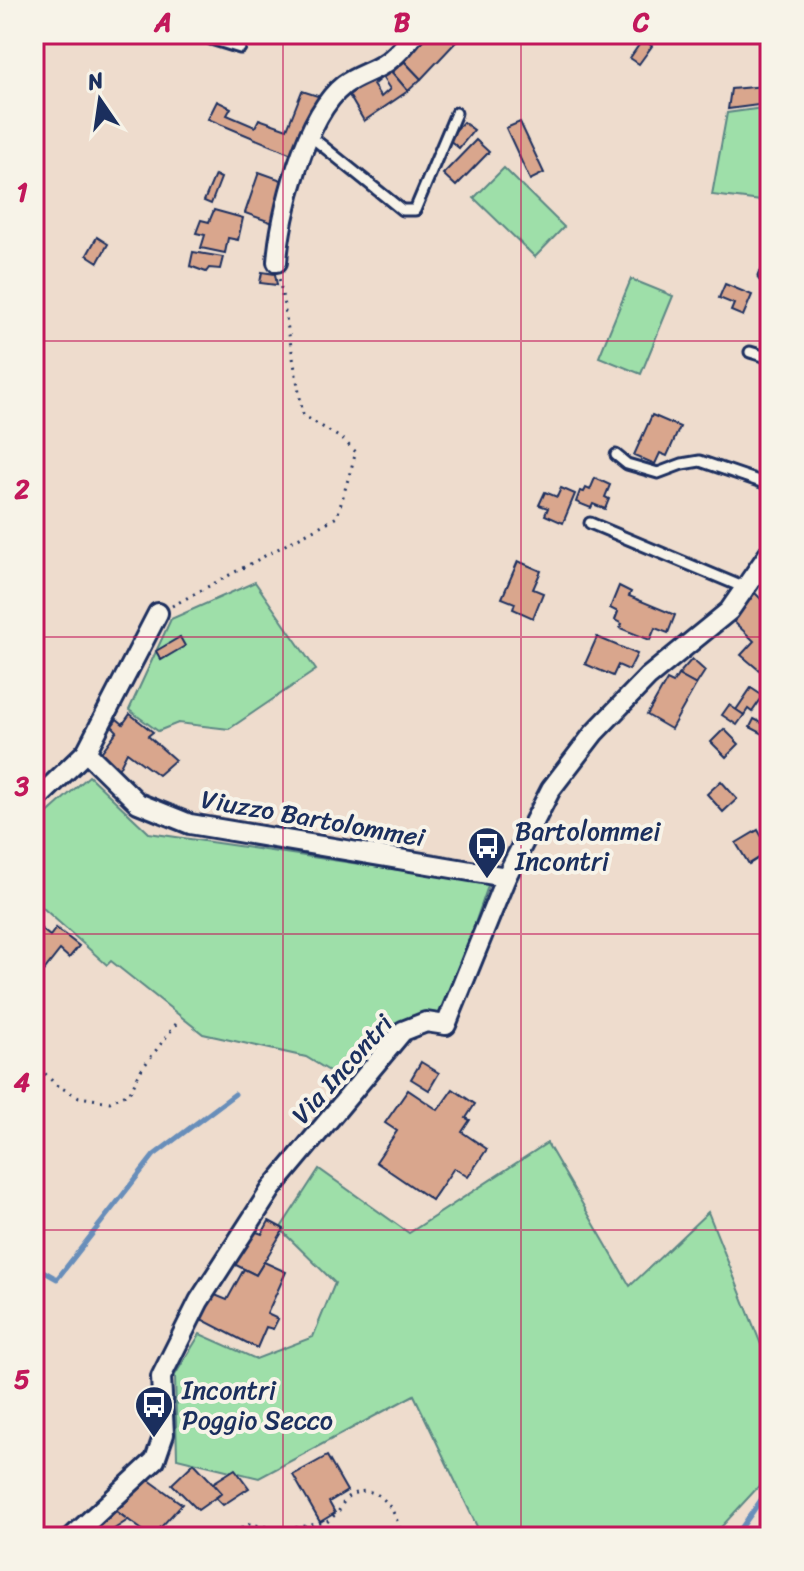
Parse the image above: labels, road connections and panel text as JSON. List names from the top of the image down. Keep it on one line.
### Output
{"streets":{"street":["Viuzzo Bartolommei","Via Incontri"]},"crossings":[["Viuzzo Bartolommei","Via Incontri"]],"places":{"bus stop":["Bartolommei Incontri","Incontri Poggio Secco"]},"north":"top","grid":{"columns":["A","B","C"],"rows":["1","2","3","4","5"]}}
